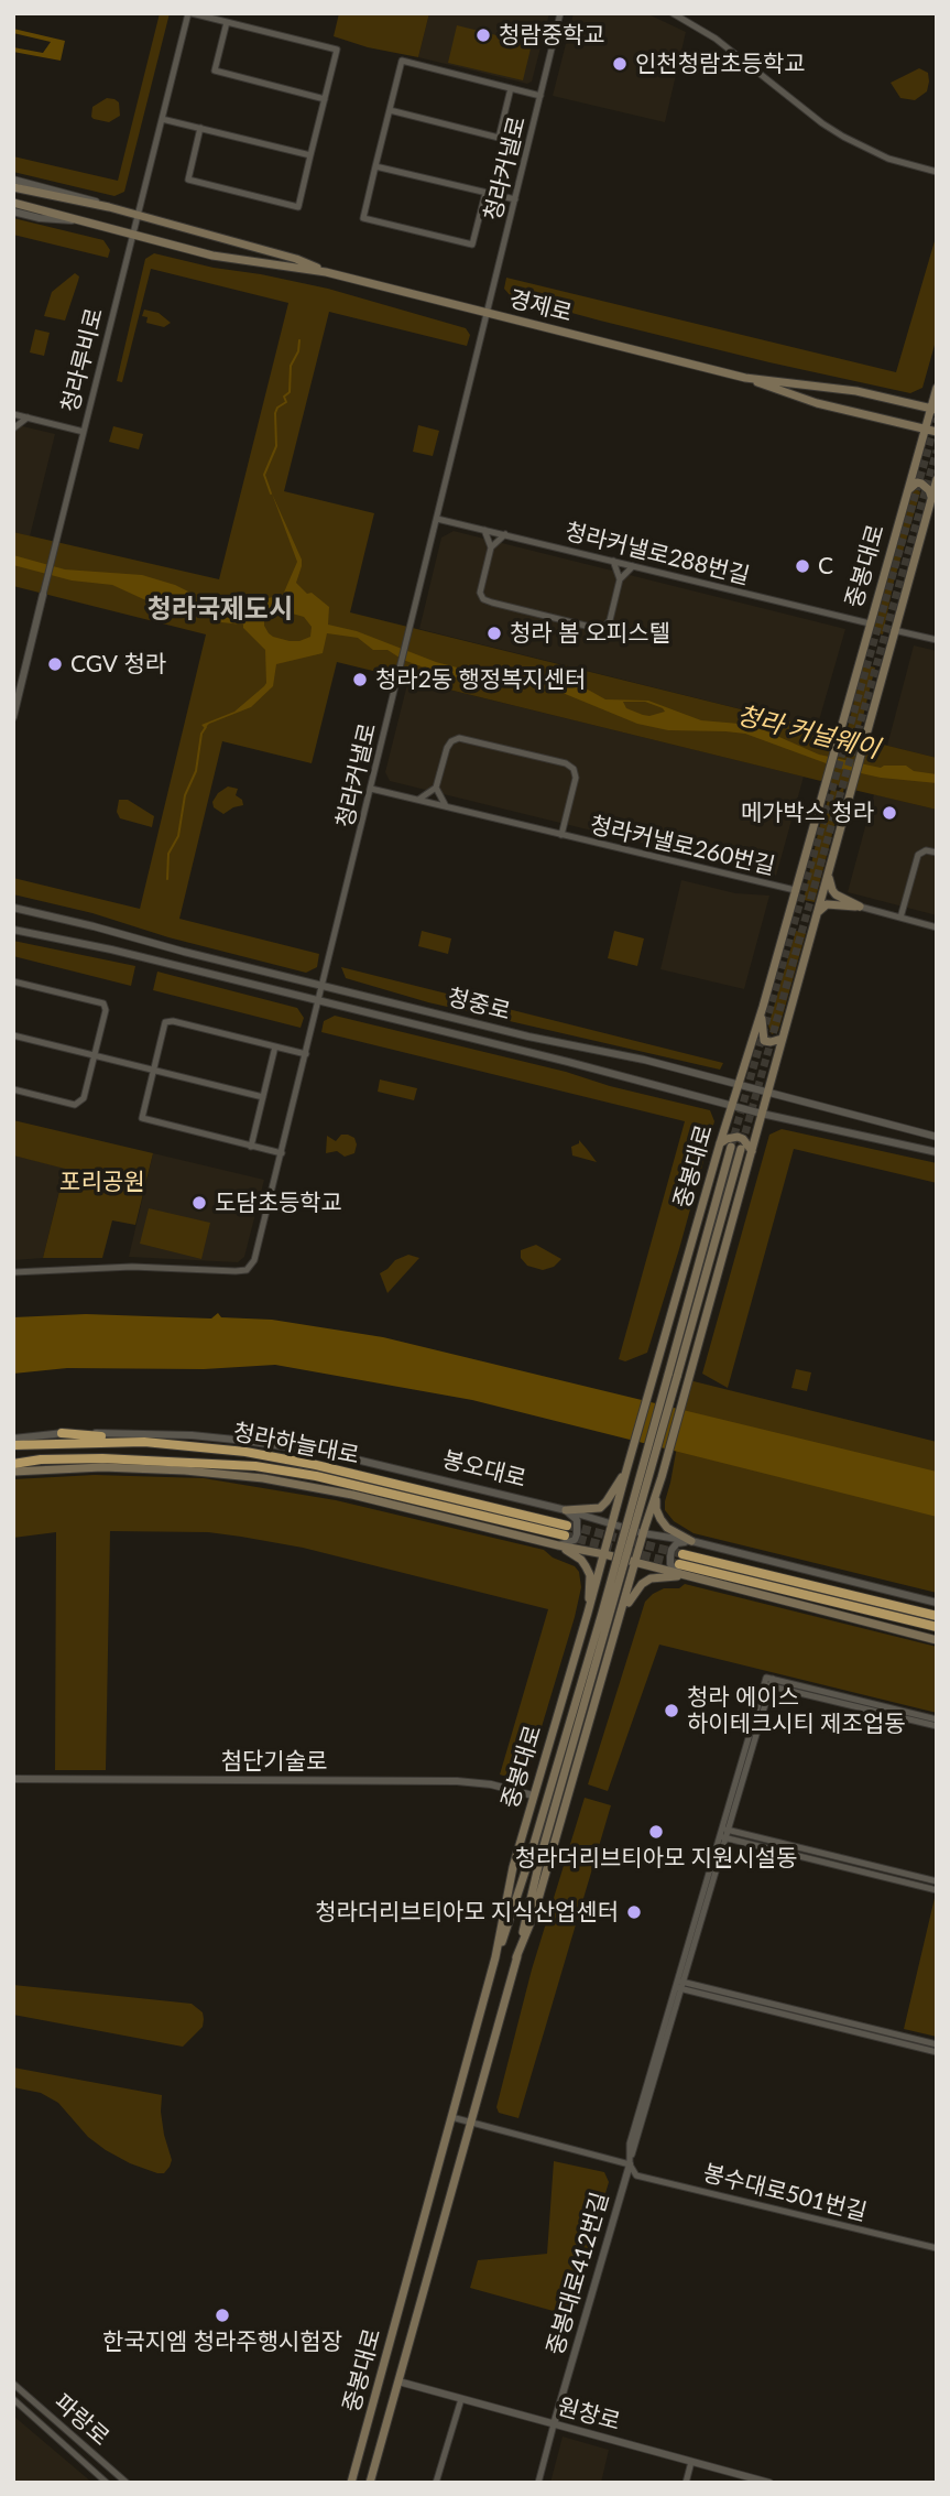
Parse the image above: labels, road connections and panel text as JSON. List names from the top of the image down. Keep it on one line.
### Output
{"streets":{"highway":["청라하늘대로"],"main road":["경제로","중봉대로"],"street":["청라커낼로","청라루비로","청라커낼로288번길","청라커낼로260번길","청중로","봉오대로","첨단기술로","봉수대로501번길","중봉대로412번길","원창로","파랑로"]},"crossings":[["청라커낼로","경제로"],["청라커낼로","청라커낼로288번길"],["청라커낼로","청라커낼로260번길"],["청라커낼로","청중로"],["경제로","청라루비로"],["경제로","중봉대로"],["청라커낼로288번길","중봉대로"],["중봉대로","청라커낼로260번길"],["중봉대로","청중로"],["중봉대로","봉오대로"],["중봉대로","첨단기술로"],["중봉대로","봉수대로501번길"],["중봉대로","원창로"],["봉수대로501번길","중봉대로412번길"],["중봉대로412번길","원창로"]],"districts":["청라국제도시"],"water":["청라 커널웨이"],"parks":["포리공원"],"places":["청람중학교","인천청람초등학교","C","청라 봄 오피스텔","CGV 청라","청라2동 행정복지센터","메가박스 청라","도담초등학교","청라 에이스 하이테크시티 제조업동","청라더리브티아모 지원시설동","청라더리브티아모 지식산업센터","한국지엠 청라주행시험장"]}
